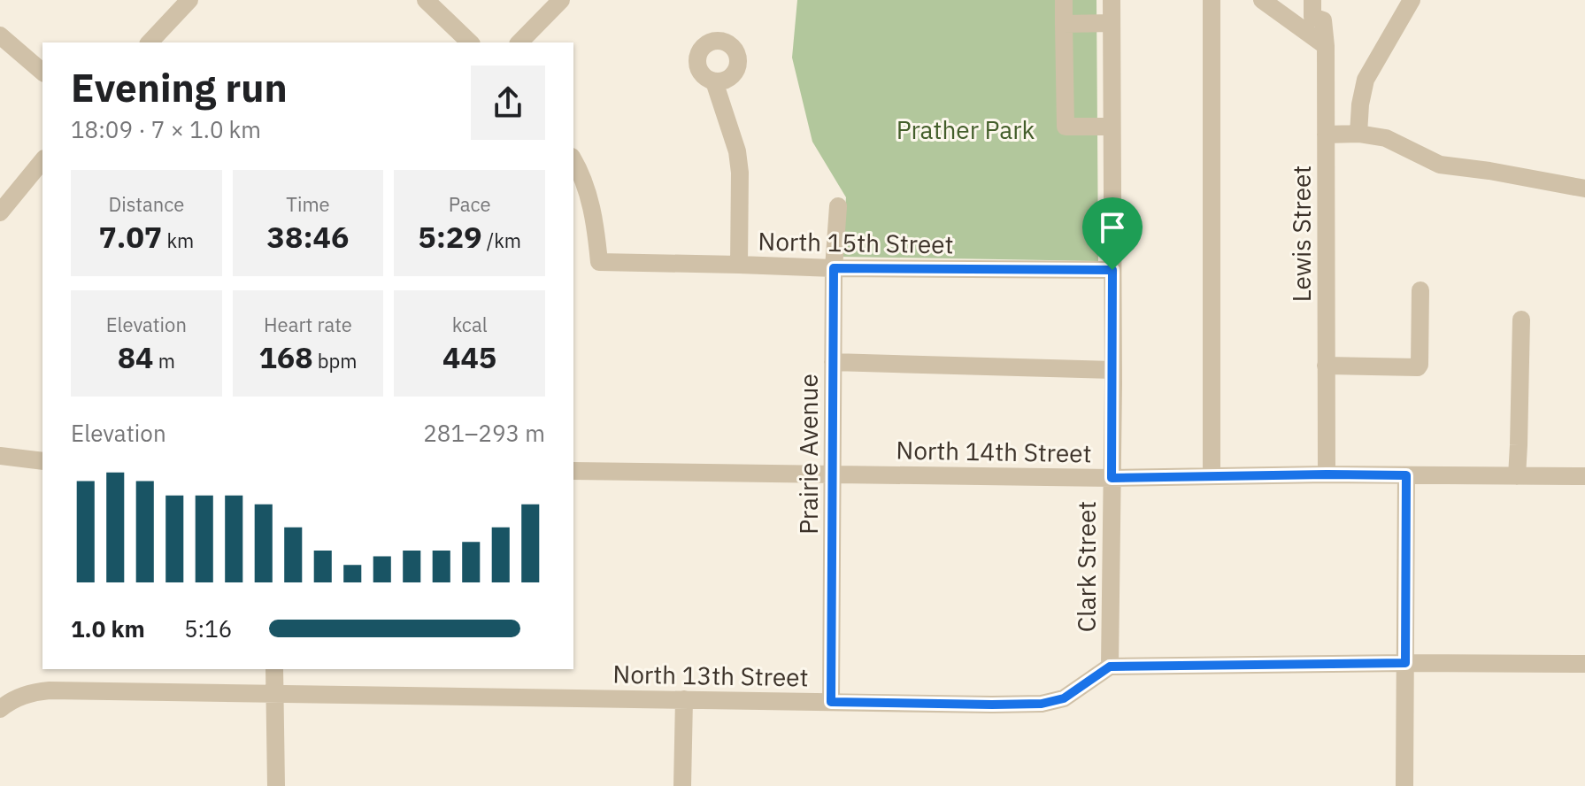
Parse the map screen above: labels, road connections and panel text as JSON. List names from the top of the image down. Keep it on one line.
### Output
{"streets":{"street":["Lewis Street","North 15th Street","North 14th Street","Prairie Avenue","Clark Street","North 13th Street"]},"crossings":[["Lewis Street","North 14th Street"],["North 15th Street","Prairie Avenue"],["North 15th Street","Clark Street"],["North 14th Street","Prairie Avenue"],["North 14th Street","Clark Street"],["Prairie Avenue","North 13th Street"],["Clark Street","North 13th Street"]],"parks":["Prather Park"],"page":{"heading":["Evening run","18:09 · 7 × 1.0 km"],"stats":[["Distance","7.07 km"],["Time","38:46"],["Pace","5:29 /km"],["Elevation","84 m"],["Heart rate","168 bpm"],["kcal","445"]],"chart":["Elevation","281–293 m"],"list":[{"name":"1.0 km","note":"5:16"}]}}
